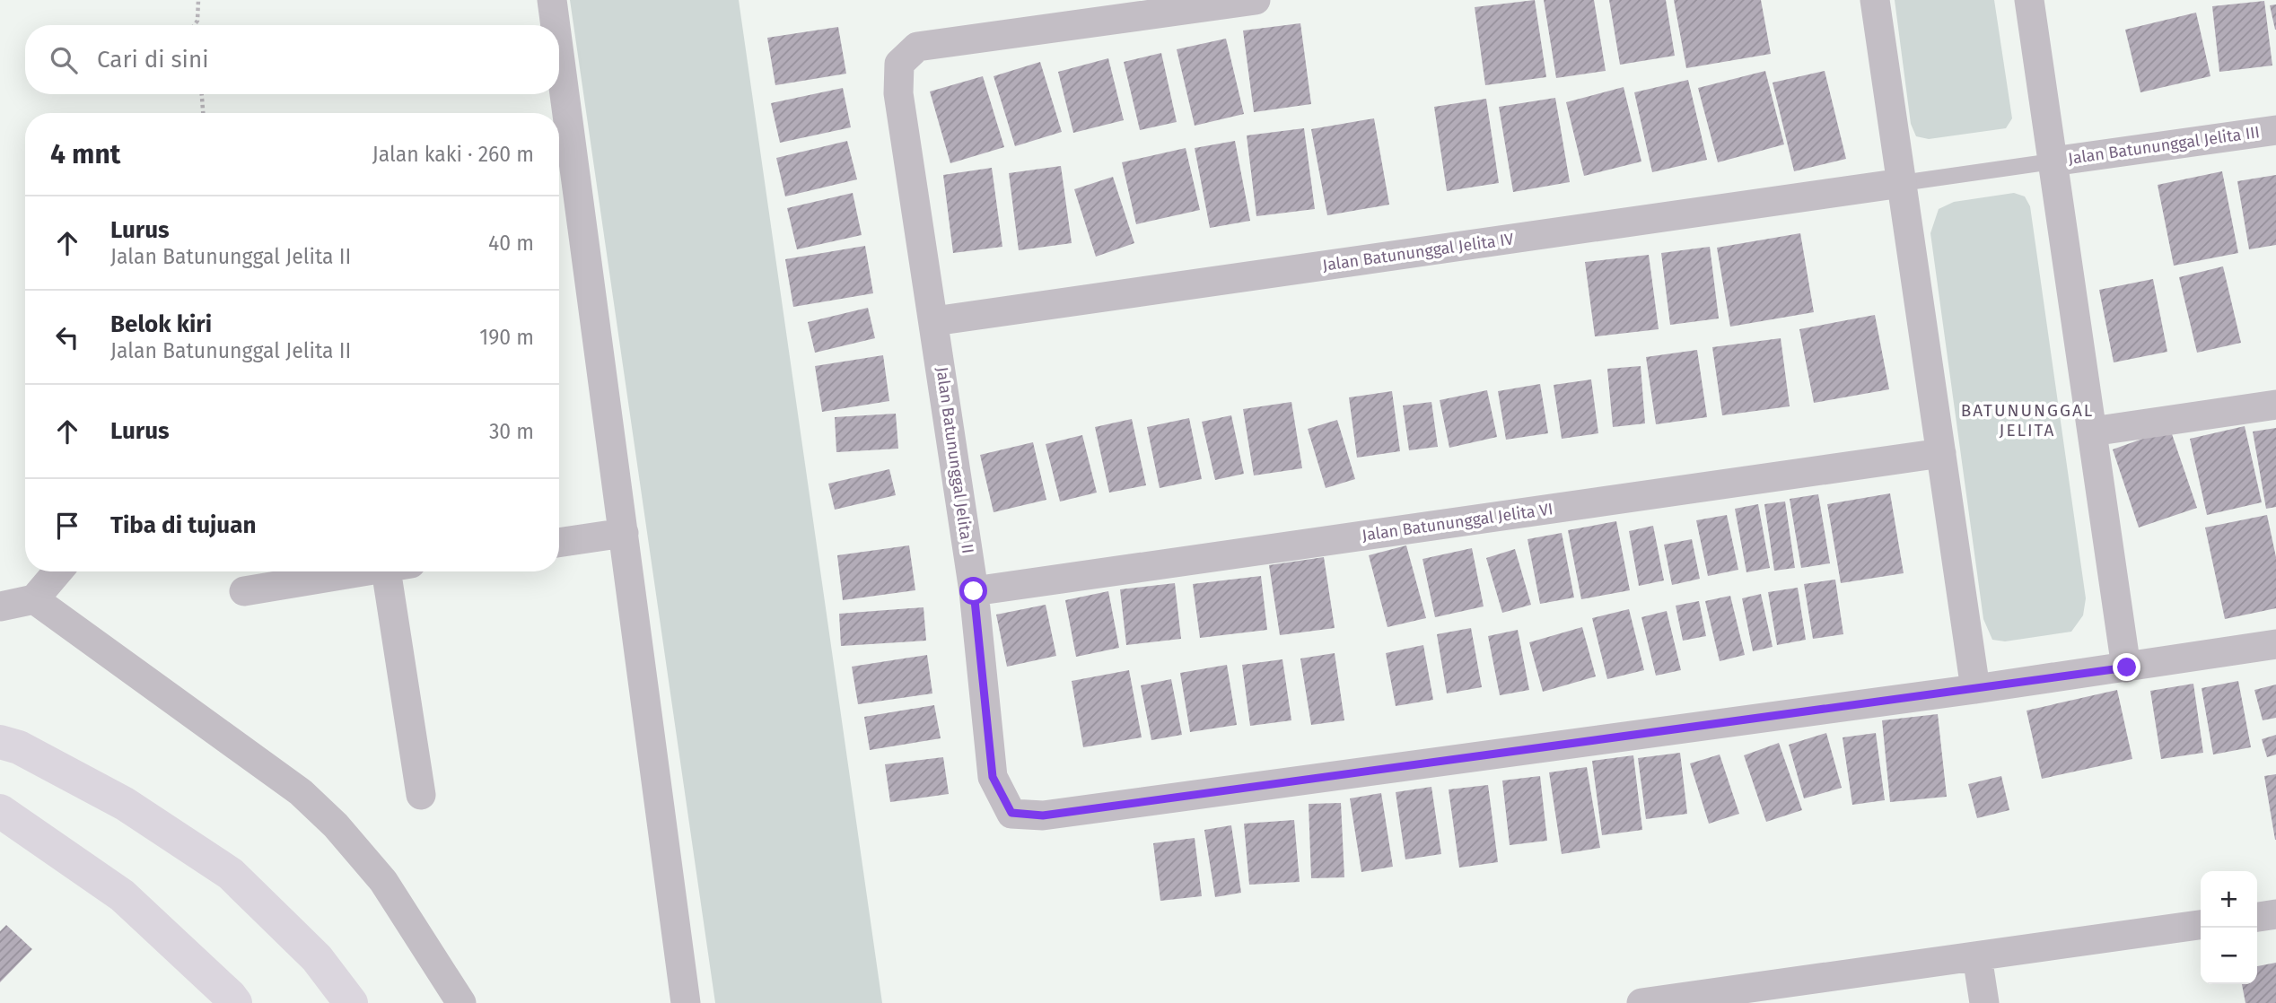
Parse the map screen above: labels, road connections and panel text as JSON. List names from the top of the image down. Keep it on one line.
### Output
{"streets":{"street":["Jalan Batununggal Jelita III","Jalan Batununggal Jelita IV","Jalan Batununggal Jelita II","Jalan Batununggal Jelita VI"]},"crossings":[["Jalan Batununggal Jelita IV","Jalan Batununggal Jelita II"],["Jalan Batununggal Jelita II","Jalan Batununggal Jelita VI"]],"districts":["BATUNUNGGAL JELITA"],"page":{"search":"Cari di sini","heading":["4 mnt","Jalan kaki · 260 m"],"list":[["Lurus","Jalan Batununggal Jelita II","40 m"],["Belok kiri","Jalan Batununggal Jelita II","190 m"],["Lurus","30 m"],"Tiba di tujuan"],"map_buttons":["+","−"]}}
